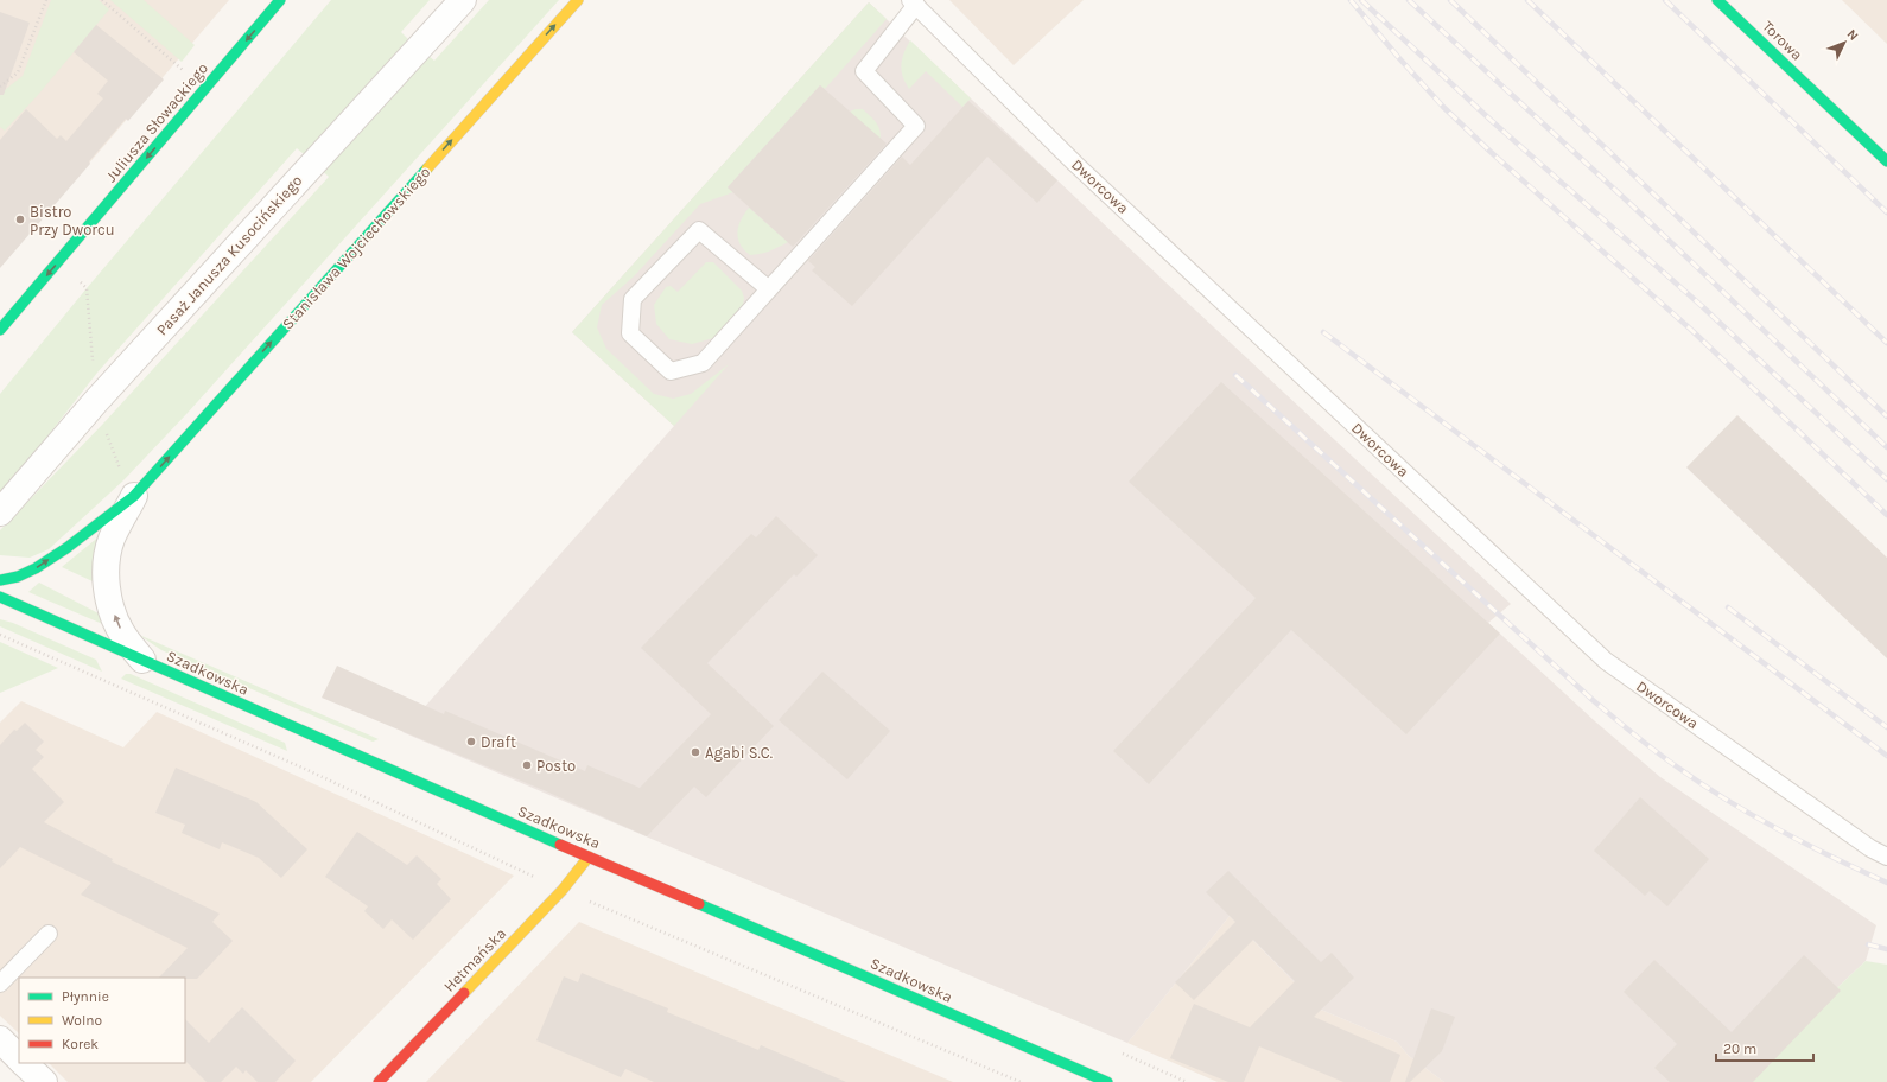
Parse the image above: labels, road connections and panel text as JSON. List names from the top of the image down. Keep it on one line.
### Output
{"streets":{"street":["Torowa","Juliusza Słowackiego","Stanisława Wojciechowskiego","Pasaż Janusza Kusocińskiego","Szadkowska","Hetmańska"],"lane":["Dworcowa"]},"crossings":[["Stanisława Wojciechowskiego","Szadkowska"],["Szadkowska","Hetmańska"]],"one_way":["Juliusza Słowackiego","Stanisława Wojciechowskiego"],"places":["Bistro Przy Dworcu","Draft","Agabi S.C.","Posto"],"legend":["Płynnie","Wolno","Korek"],"scale_bar":"20 m","north":"top right"}
